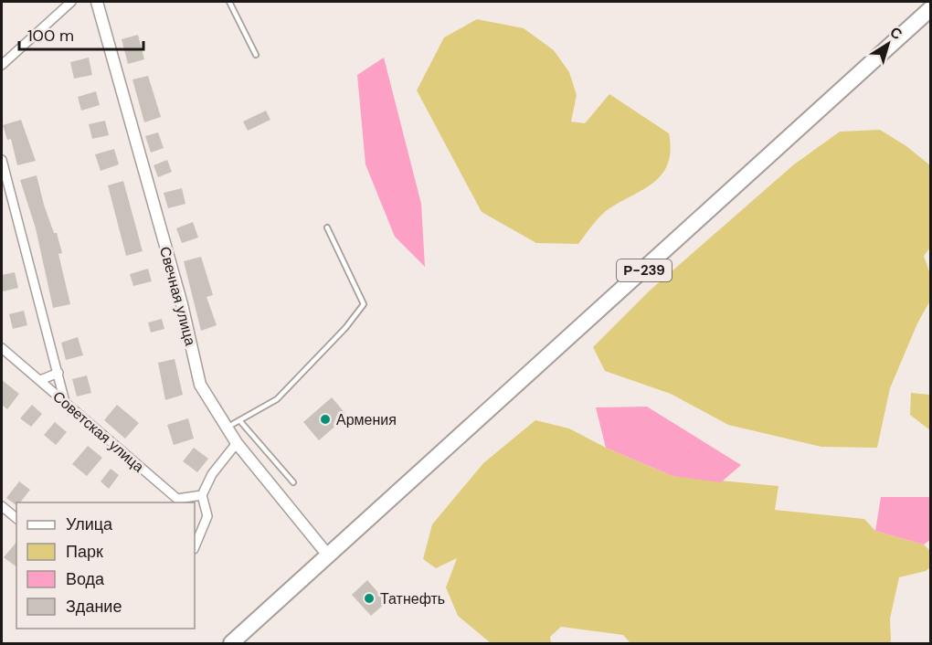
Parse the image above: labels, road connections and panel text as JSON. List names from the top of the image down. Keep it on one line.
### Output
{"streets":{"highway":["Р-239"],"street":["Свечная улица","Советская улица"]},"crossings":[["Р-239","Свечная улица"]],"places":["Армения","Татнефть"],"legend":["Улица","Парк","Вода","Здание"],"scale_bar":"100 m","north":"top right"}
